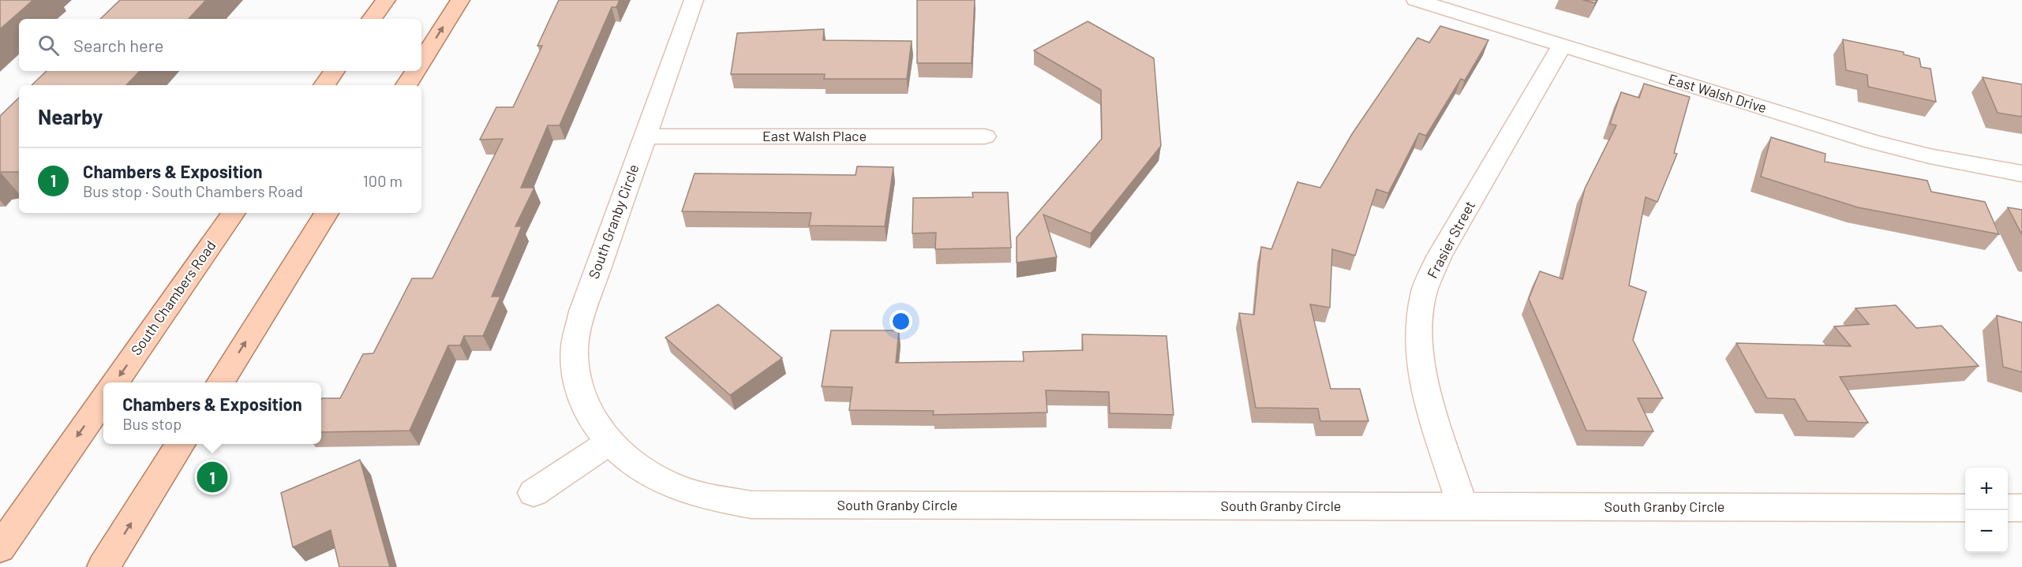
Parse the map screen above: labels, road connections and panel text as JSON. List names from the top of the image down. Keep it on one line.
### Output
{"streets":{"main road":["South Chambers Road"],"street":["East Walsh Drive","East Walsh Place","South Granby Circle","Frasier Street"]},"crossings":[["East Walsh Drive","Frasier Street"],["East Walsh Place","South Granby Circle"],["South Granby Circle","Frasier Street"]],"page":{"search":"Search here","heading":"Nearby","list":[{"mark":"1","name":"Chambers & Exposition","note":"Bus stop · South Chambers Road","value":"100 m"}],"popup":["Chambers & Exposition","Bus stop"],"pins":"1","map_buttons":["+","−"]}}
